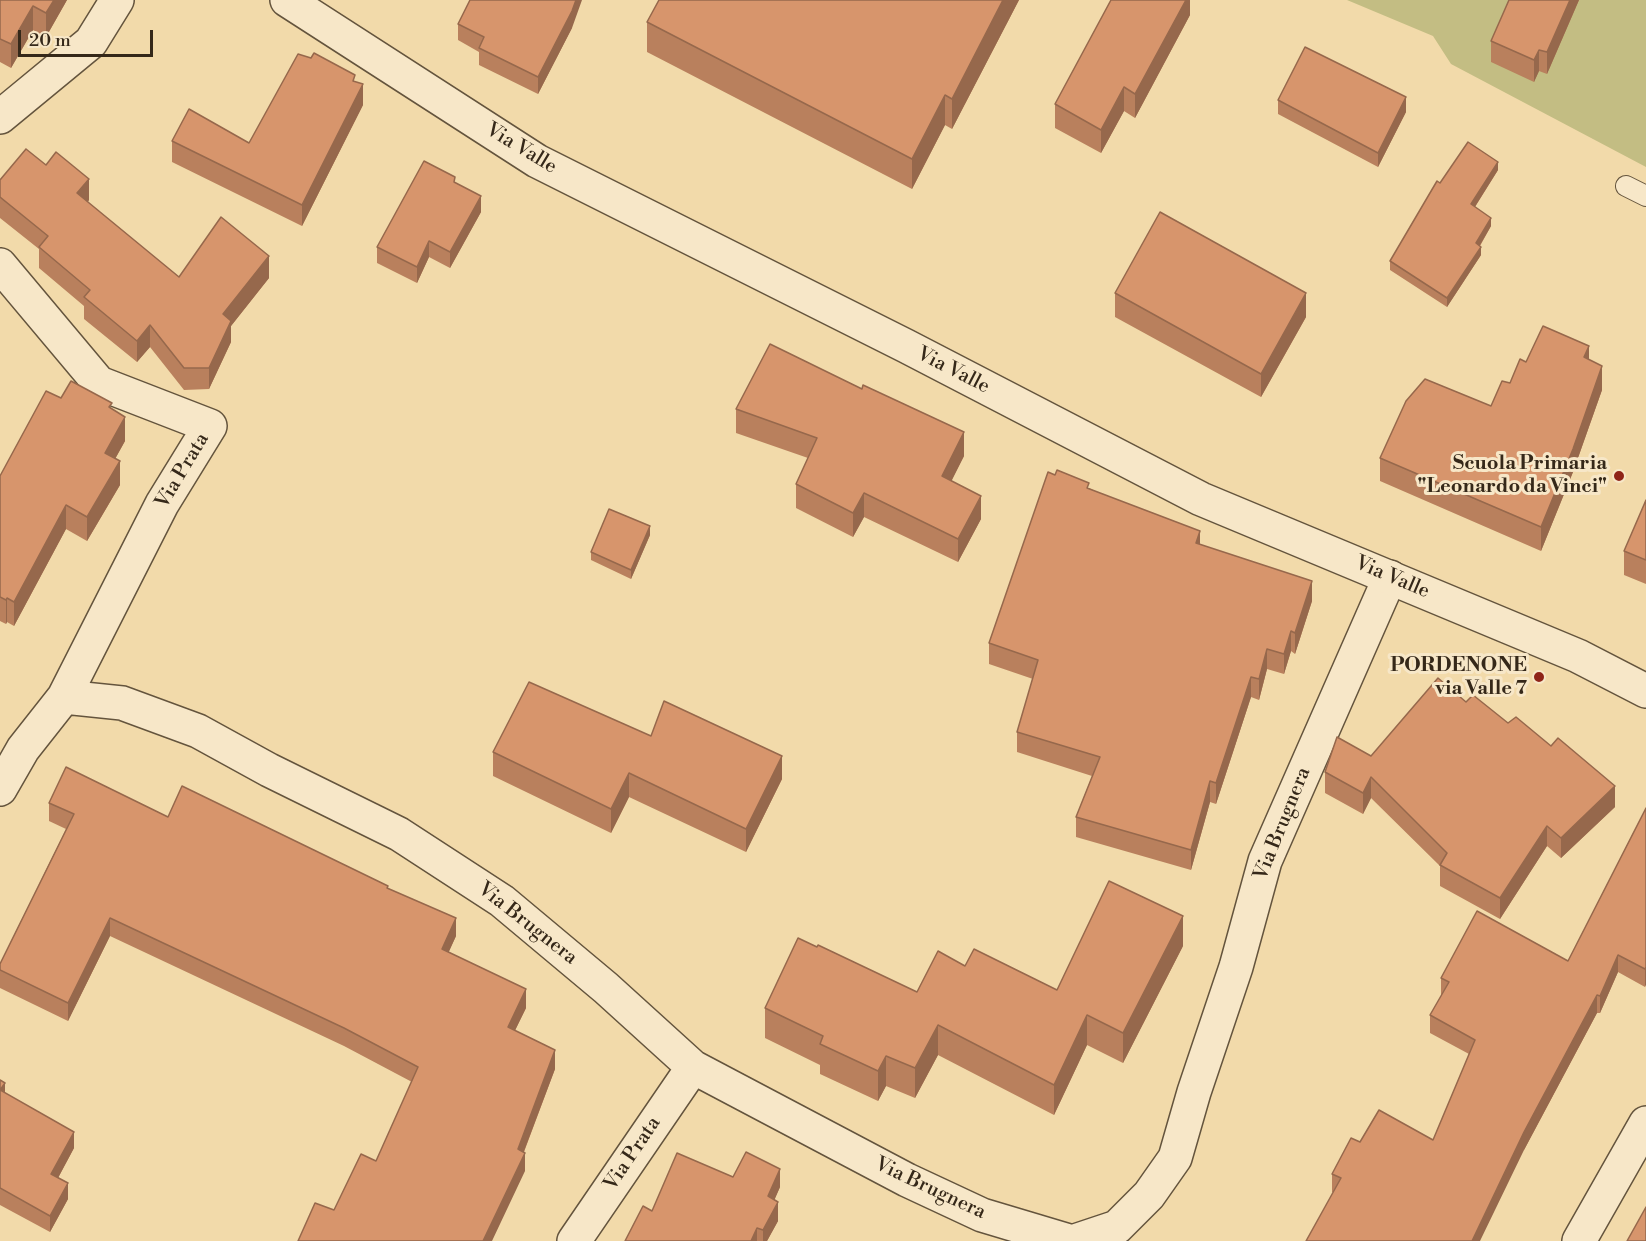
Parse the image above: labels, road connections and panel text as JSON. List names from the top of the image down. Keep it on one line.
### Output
{"streets":{"street":["Via Valle","Via Prata","Via Brugnera"]},"crossings":[["Via Valle","Via Brugnera"],["Via Prata","Via Brugnera"]],"places":["Scuola Primaria \"Leonardo da Vinci\"","PORDENONE via Valle 7"],"scale_bar":"20 m"}
